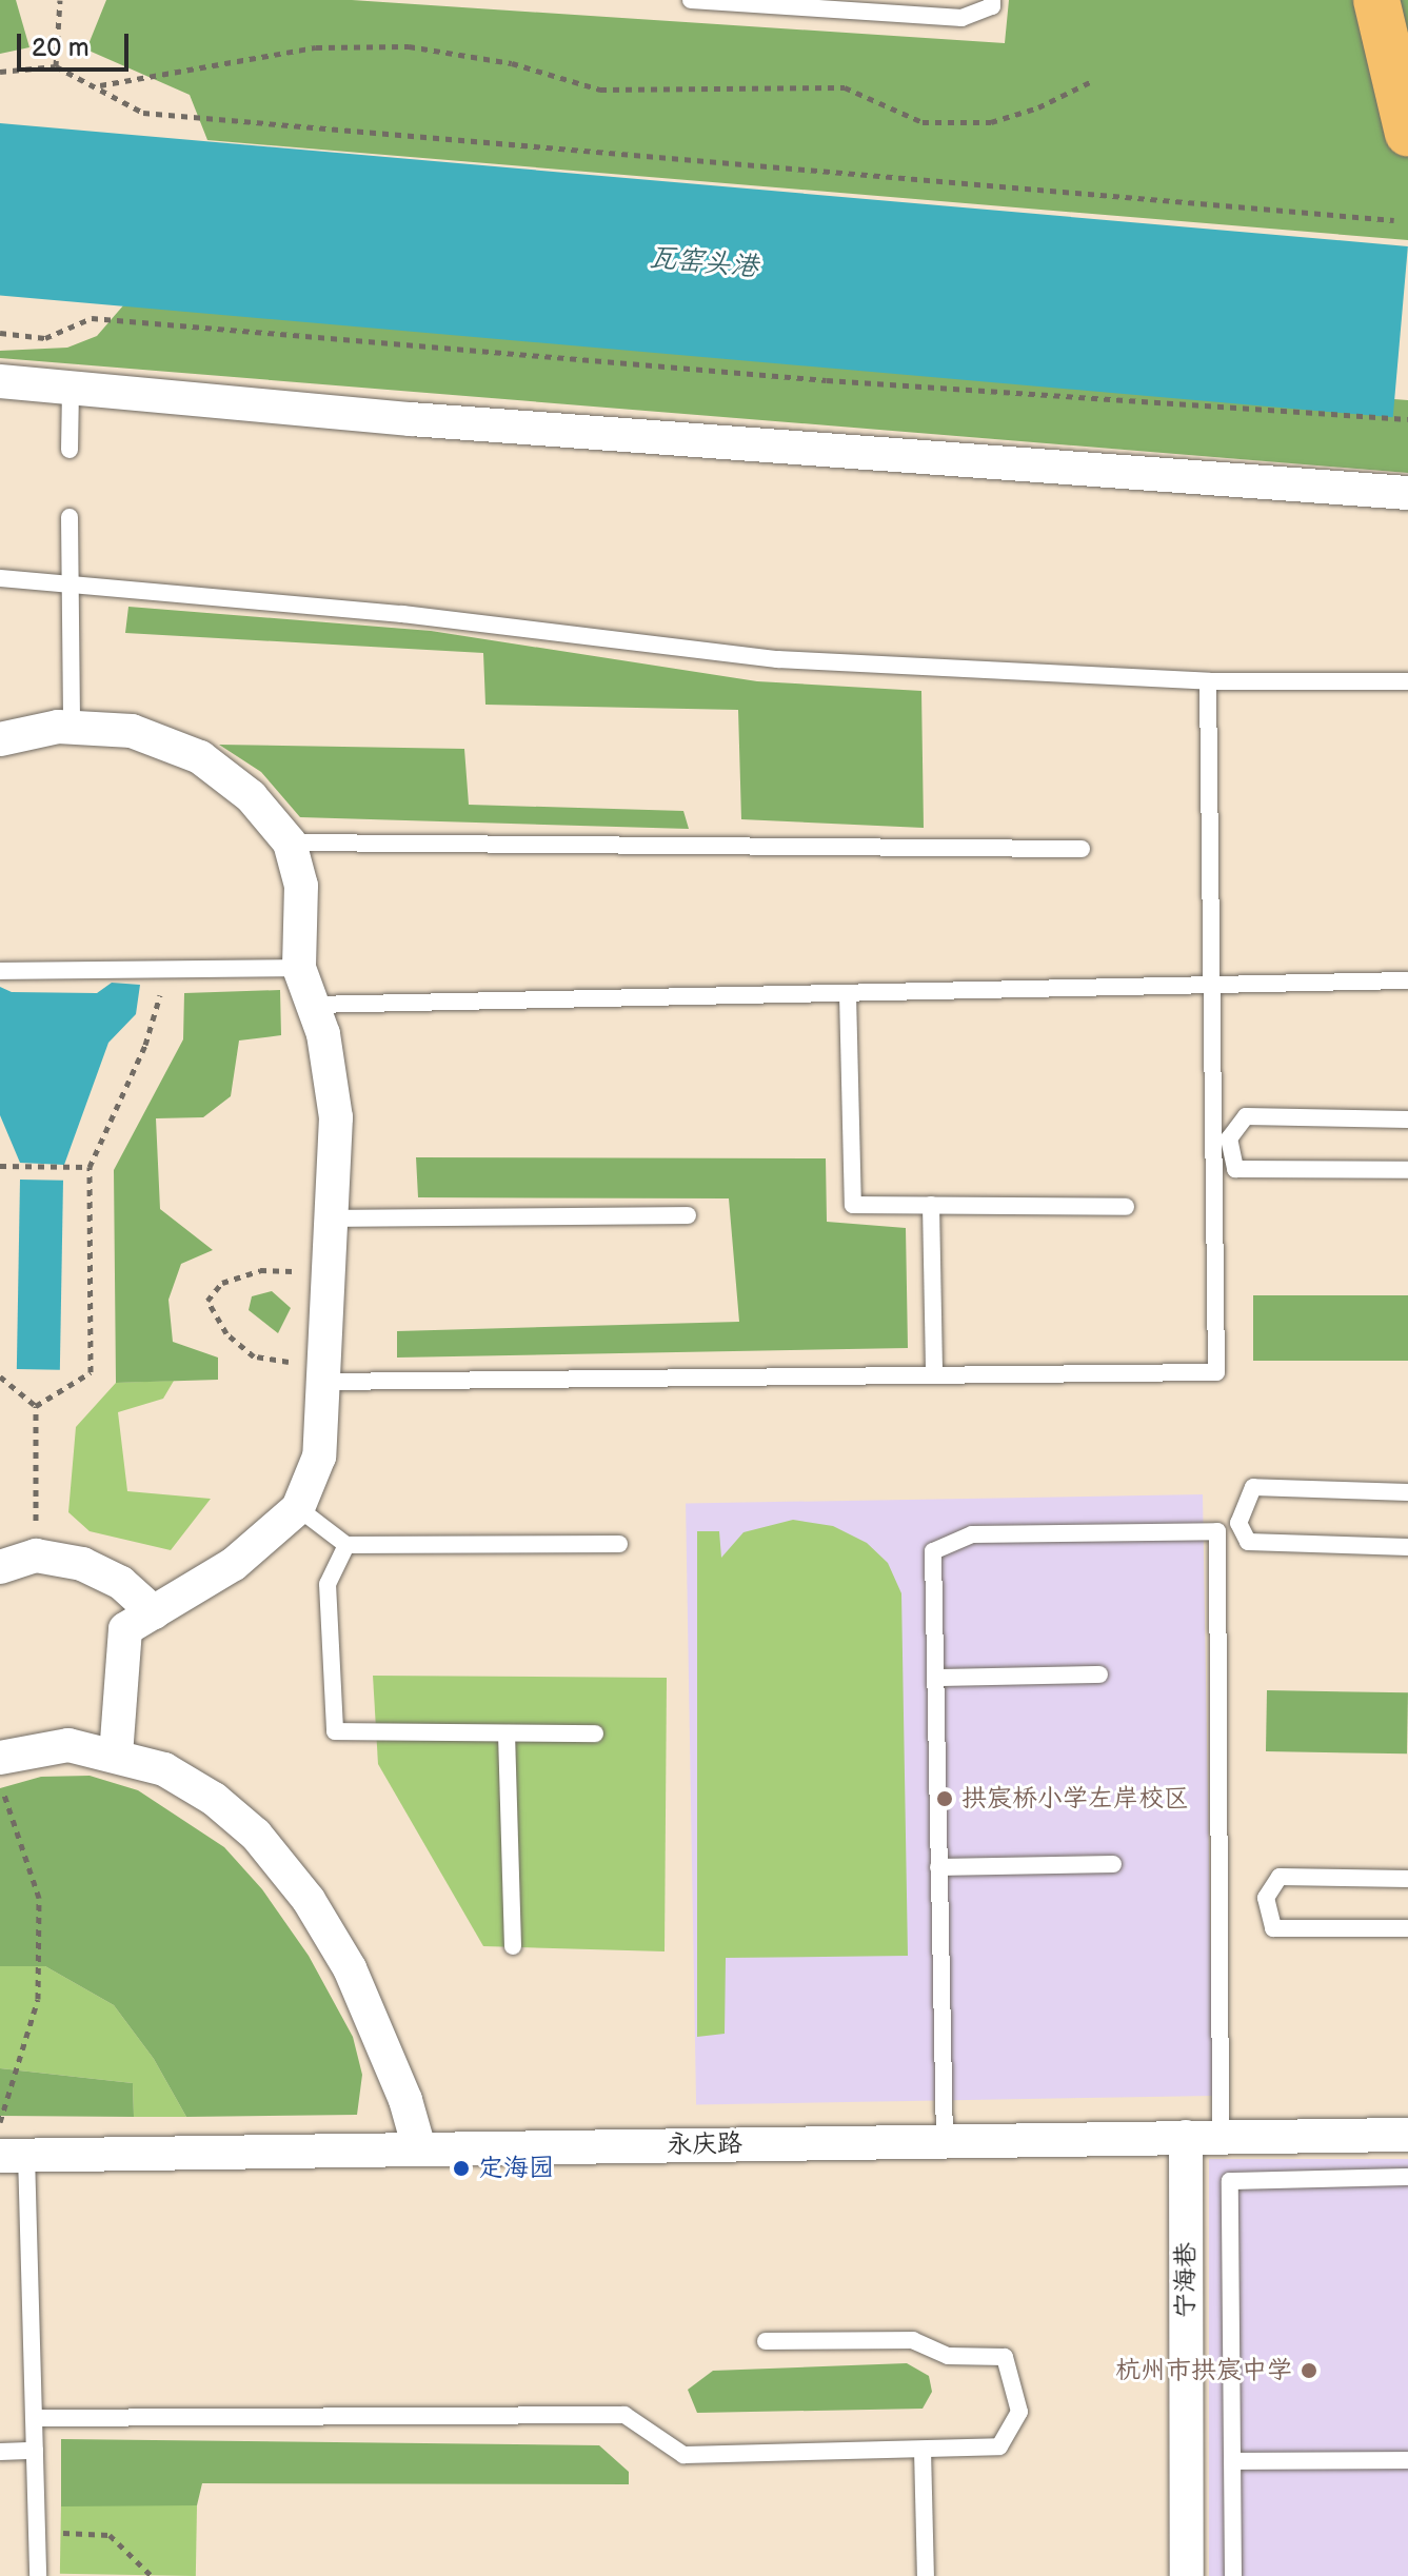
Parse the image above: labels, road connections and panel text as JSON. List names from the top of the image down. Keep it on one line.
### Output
{"streets":{"street":["永庆路","宁海巷"]},"crossings":[["永庆路","宁海巷"]],"water":["瓦窑头港"],"places":["拱宸桥小学左岸校区","定海园","杭州市拱宸中学"],"scale_bar":"20 m"}
